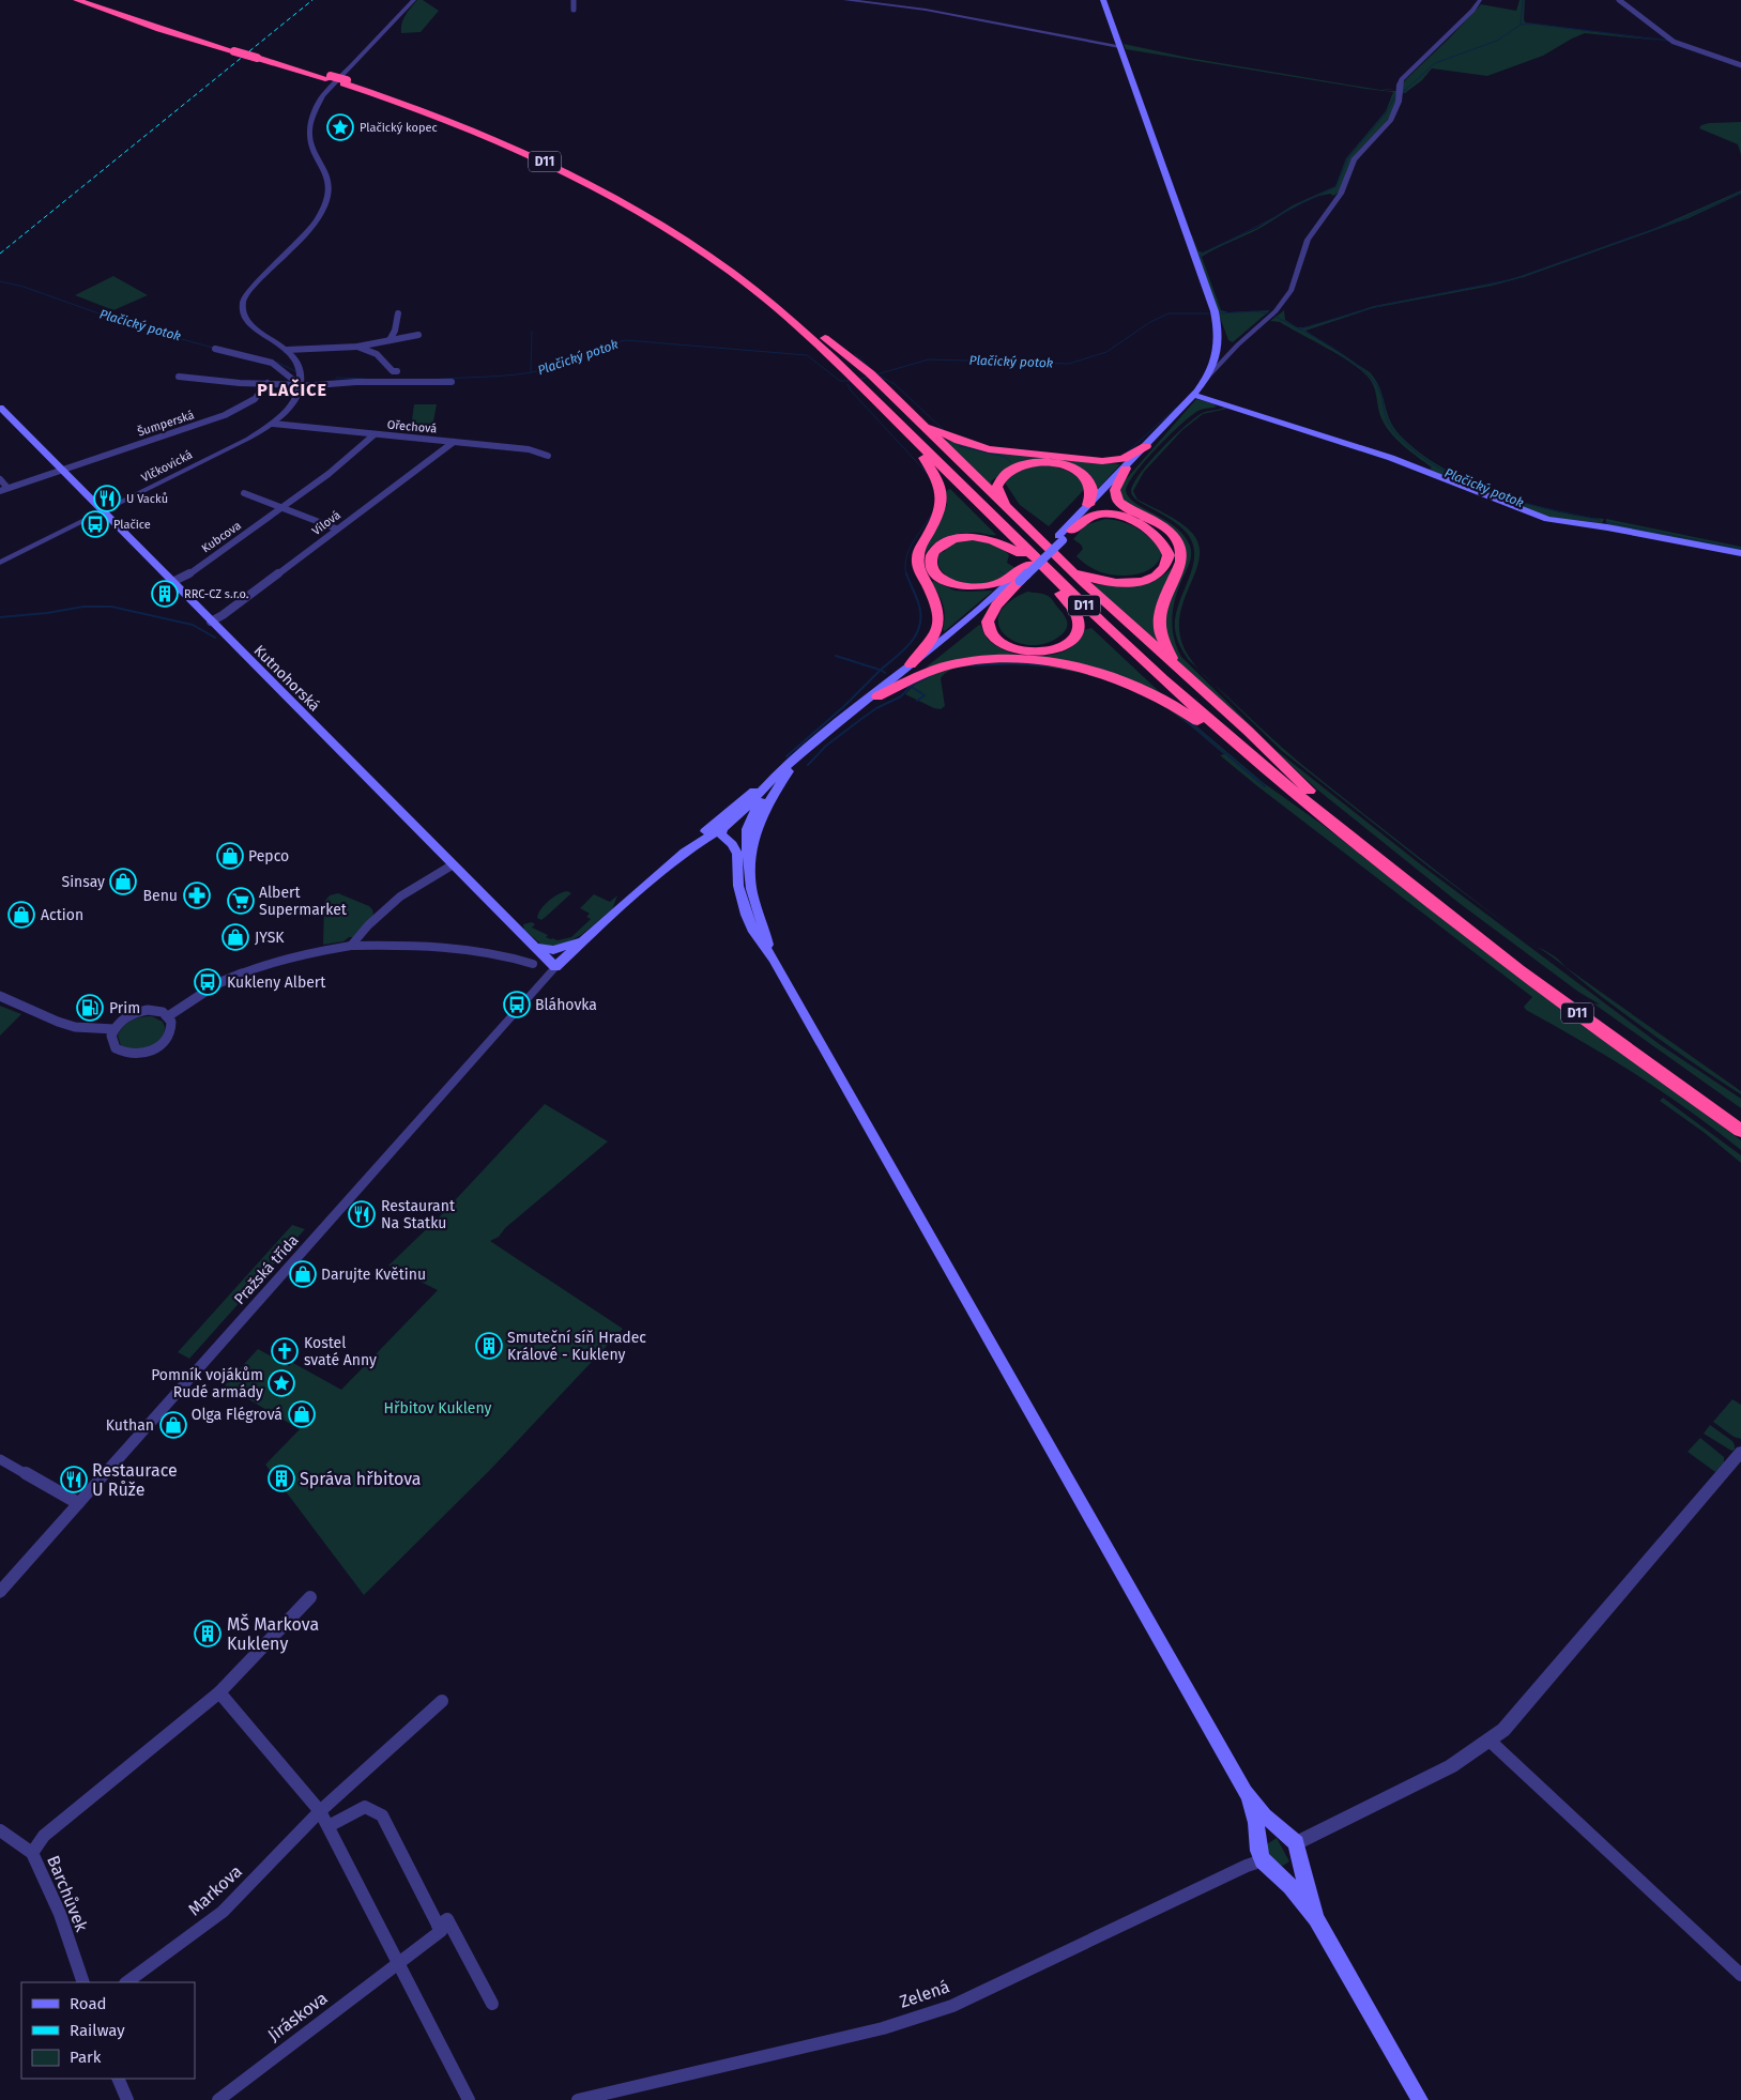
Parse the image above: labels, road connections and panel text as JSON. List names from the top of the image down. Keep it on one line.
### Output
{"streets":{"highway":["D11"],"main road":["Kutnohorská"],"street":["Šumperská","Ořechová","Vlčkovická","Vilová","Kubcova","Pražská třída","Markova","Barchůvek","Zelená","Jiráskova"]},"crossings":[["Šumperská","Kutnohorská"],["Ořechová","Vlčkovická"],["Ořechová","Vilová"],["Ořechová","Kubcova"],["Vlčkovická","Kutnohorská"],["Vilová","Kutnohorská"],["Kubcova","Kutnohorská"],["Kutnohorská","Pražská třída"]],"districts":["PLAČICE"],"water":["Plačický potok"],"parks":["Hřbitov Kukleny"],"places":{"place":["Plačický kopec","Pomník vojákům Rudé armády"],"restaurant":["U Vacků","Restaurant Na Statku","Restaurace U Růže"],"bus stop":["Plačice","Kukleny Albert","Bláhovka"],"building":["RRC-CZ s.r.o.","Smuteční síň Hradec Králové - Kukleny","Správa hřbitova","MŠ Markova Kukleny"],"shop":["Pepco","Sinsay","Action","JYSK","Darujte Květinu","Olga Flégrová","Kuthan"],"pharmacy":["Benu"],"supermarket":["Albert Supermarket"],"fuel station":["Prim"],"church":["Kostel svaté Anny"]},"legend":["Road","Railway","Park"]}
